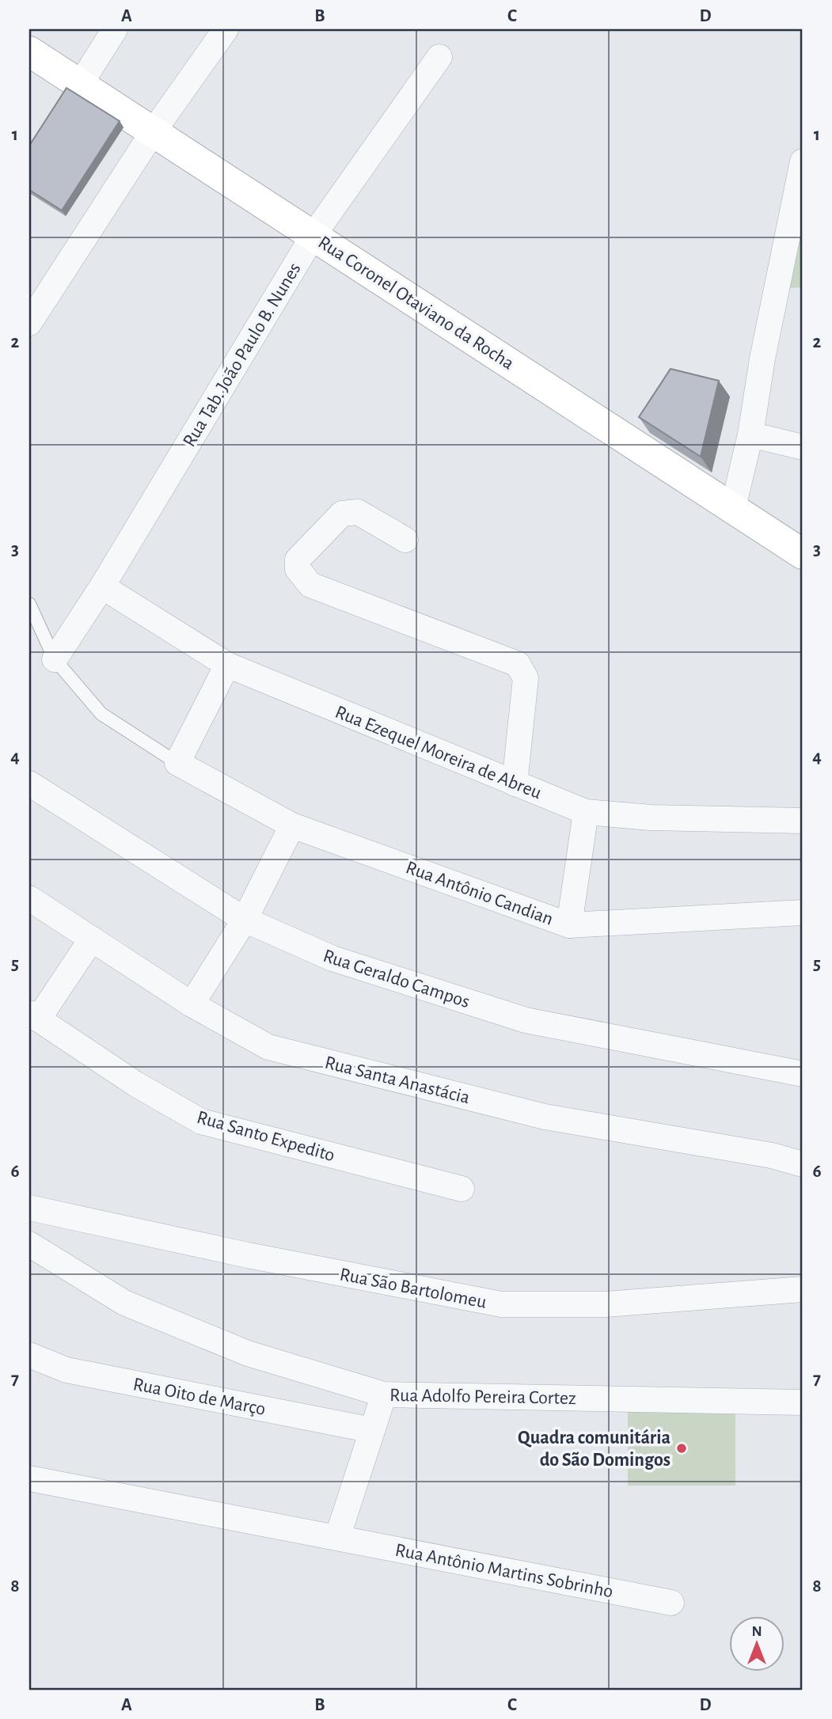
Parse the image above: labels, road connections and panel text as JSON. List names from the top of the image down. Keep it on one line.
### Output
{"streets":{"street":["Rua Coronel Otaviano da Rocha","Rua Tab. João Paulo B. Nunes","Rua Ezequel Moreira de Abreu","Rua Antônio Candian","Rua Geraldo Campos","Rua Santa Anastácia","Rua Santo Expedito","Rua São Bartolomeu","Rua Oito de Março","Rua Adolfo Pereira Cortez","Rua Antônio Martins Sobrinho"]},"crossings":[["Rua Coronel Otaviano da Rocha","Rua Tab. João Paulo B. Nunes"],["Rua Tab. João Paulo B. Nunes","Rua Ezequel Moreira de Abreu"]],"places":["Quadra comunitária do São Domingos"],"north":"top","grid":{"columns":["A","B","C","D"],"rows":["1","2","3","4","5","6","7","8"]}}
